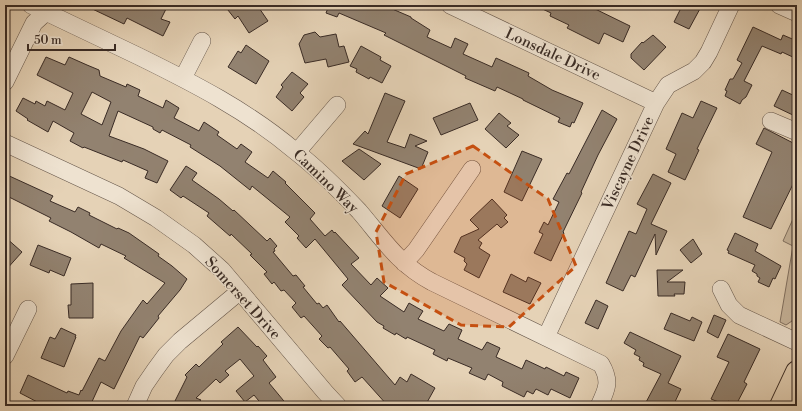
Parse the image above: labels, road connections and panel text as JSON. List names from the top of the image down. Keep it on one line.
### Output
{"streets":{"street":["Lonsdale Drive","Viscayne Drive","Camino Way","Somerset Drive"]},"crossings":[["Lonsdale Drive","Viscayne Drive"],["Viscayne Drive","Camino Way"]],"scale_bar":"50 m"}
